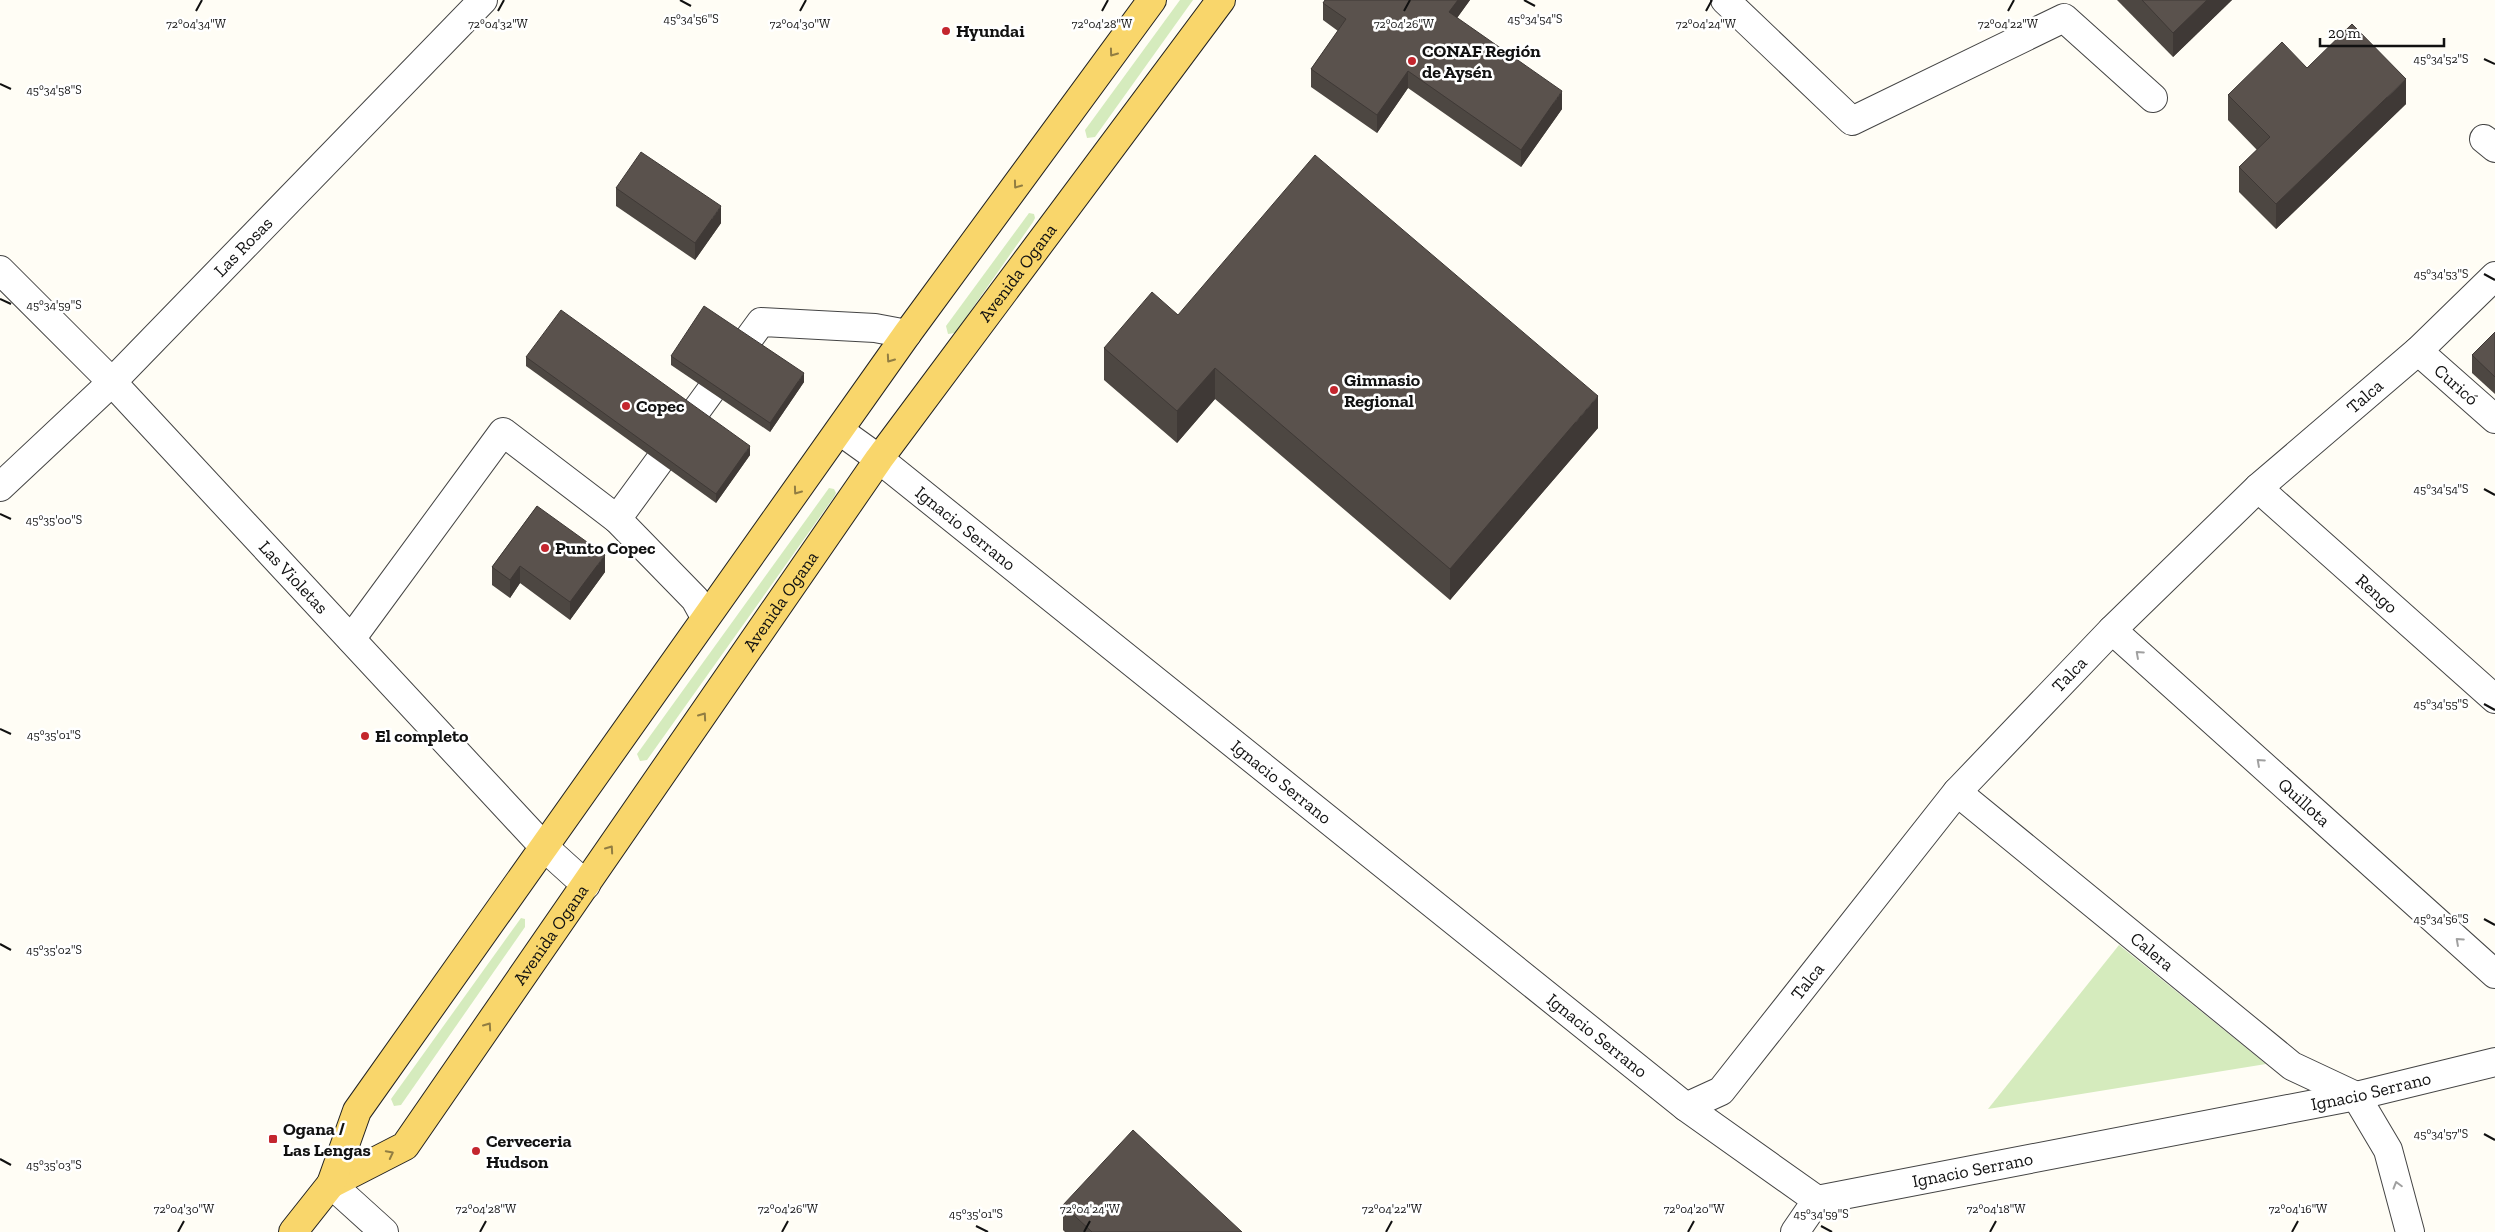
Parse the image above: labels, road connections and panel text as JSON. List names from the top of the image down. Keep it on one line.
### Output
{"streets":{"main road":["Avenida Ogana"],"street":["Las Rosas","Curicó","Talca","Ignacio Serrano","Las Violetas","Rengo","Quillota","Calera"]},"crossings":[["Las Rosas","Las Violetas"],["Avenida Ogana","Ignacio Serrano"],["Avenida Ogana","Las Violetas"],["Curicó","Talca"],["Talca","Ignacio Serrano"],["Talca","Rengo"],["Talca","Quillota"],["Talca","Calera"],["Ignacio Serrano","Calera"]],"one_way":["Quillota"],"places":{"other":["Hyundai","CONAF Región de Aysén","Gimnasio Regional","Copec","Punto Copec","El completo","Cerveceria Hudson"],"transit":["Ogana / Las Lengas"]},"scale_bar":"20 m","coordinates":["45°34'56\"S","45°34'54\"S","72°04'34\"W","72°04'32\"W","72°04'30\"W","72°04'28\"W","72°04'26\"W","72°04'24\"W","72°04'22\"W","45°34'52\"S","45°34'58\"S","45°34'53\"S","45°34'59\"S","45°35'00\"S","45°34'55\"S","45°35'01\"S","45°35'02\"S","45°34'57\"S","45°35'03\"S","72°04'20\"W","72°04'18\"W","72°04'16\"W"]}
